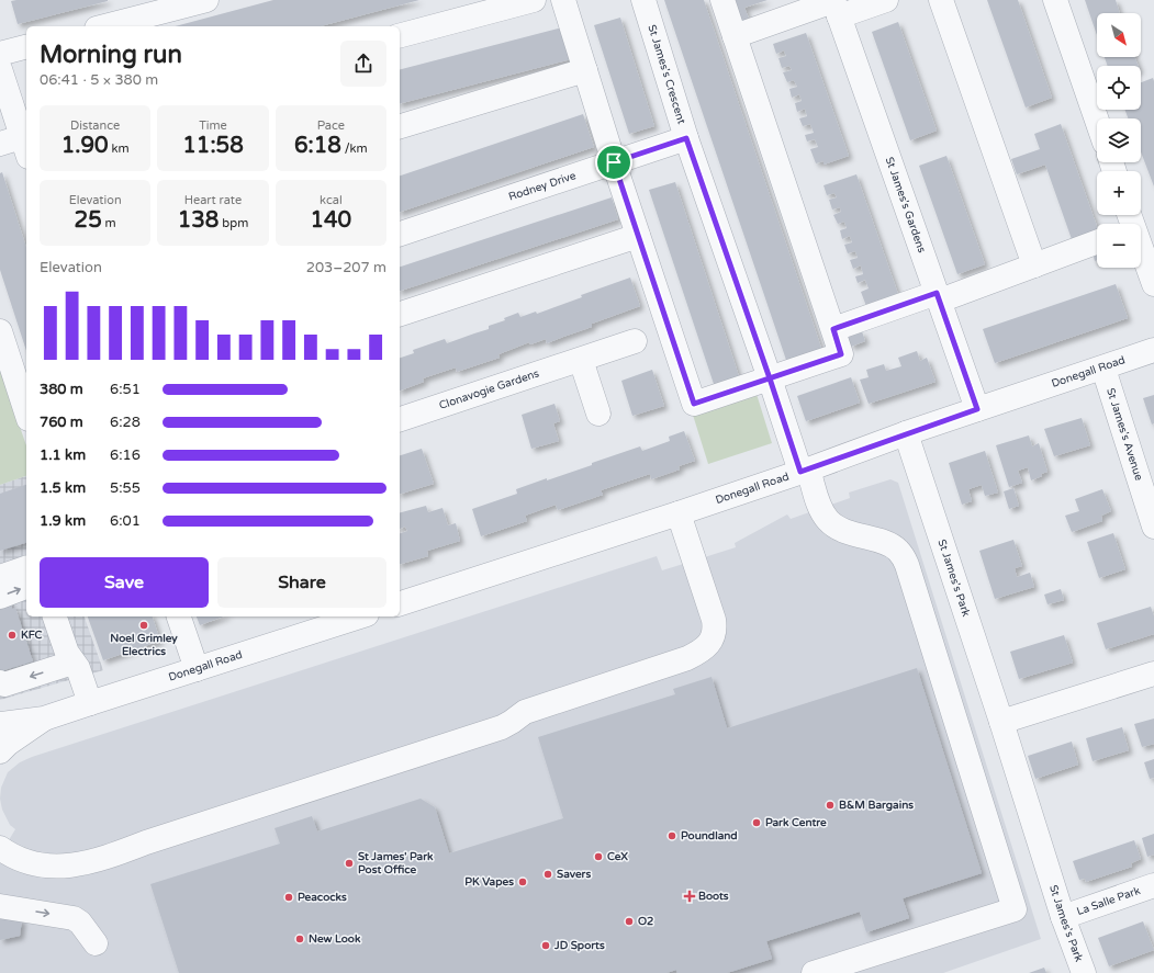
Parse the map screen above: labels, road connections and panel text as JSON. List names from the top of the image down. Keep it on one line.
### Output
{"streets":{"street":["St James's Crescent","Rodney Drive","St James's Gardens","Donegall Road","Clonavogie Gardens","St James's Avenue","St James's Park","La Salle Park"]},"crossings":[["St James's Crescent","Rodney Drive"],["St James's Crescent","Donegall Road"],["St James's Gardens","Donegall Road"],["Donegall Road","St James's Avenue"],["Donegall Road","St James's Park"],["St James's Park","La Salle Park"]],"places":{"other":["Noel Grimley Electrics","KFC","B&M Bargains","Park Centre","Poundland","CeX","St James' Park Post Office","Savers","PK Vapes","Peacocks","O2","New Look","JD Sports"],"health":["Boots"]},"north":"bottom right","page":{"map_buttons":["+","−"],"heading":["Morning run","06:41 · 5 × 380 m"],"stats":[["Distance","1.90 km"],["Time","11:58"],["Pace","6:18 /km"],["Elevation","25 m"],["Heart rate","138 bpm"],["kcal","140"]],"chart":["Elevation","203–207 m"],"list":[{"name":"380 m","note":"6:51"},{"name":"760 m","note":"6:28"},{"name":"1.1 km","note":"6:16"},{"name":"1.5 km","note":"5:55"},{"name":"1.9 km","note":"6:01"}],"buttons":["Save","Share"]}}
